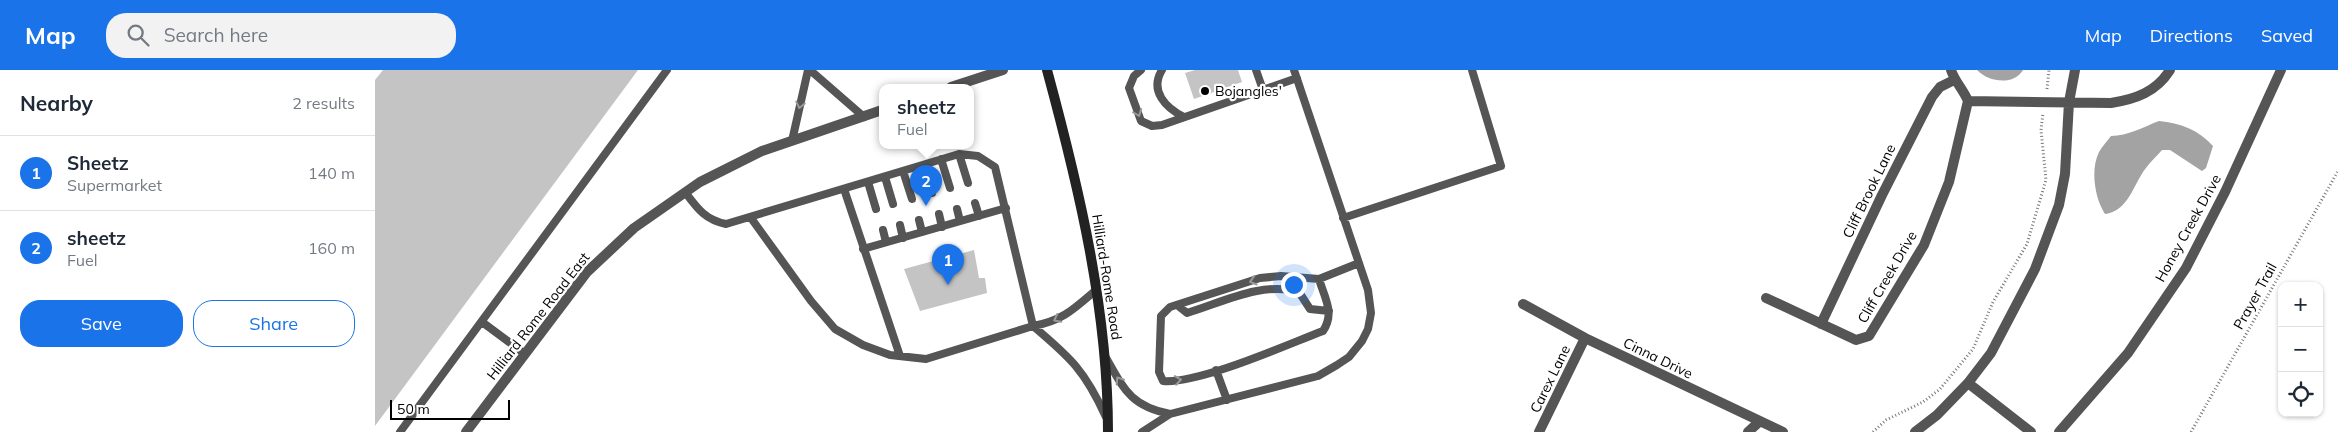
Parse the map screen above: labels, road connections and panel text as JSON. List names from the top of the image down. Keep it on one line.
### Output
{"streets":{"main road":["Hilliard-Rome Road"],"street":["Cliff Brook Lane","Honey Creek Drive","Cliff Creek Drive","Hilliard Rome Road East","Cinna Drive","Carex Lane"],"path":["Prayer Trail"]},"crossings":[["Cliff Brook Lane","Cliff Creek Drive"],["Cinna Drive","Carex Lane"]],"places":["Bojangles'"],"scale_bar":"50 m","page":{"header":"Map","search":"Search here","nav":["Map","Directions","Saved"],"heading":["Nearby","2 results"],"popup":["sheetz","Fuel"],"list":[{"mark":"1","name":"Sheetz","note":"Supermarket","value":"140 m"},{"mark":"2","name":"sheetz","note":"Fuel","value":"160 m"}],"pins":["2","1"],"map_buttons":["+","−"],"buttons":["Save","Share"],"scale":"50 m"}}
